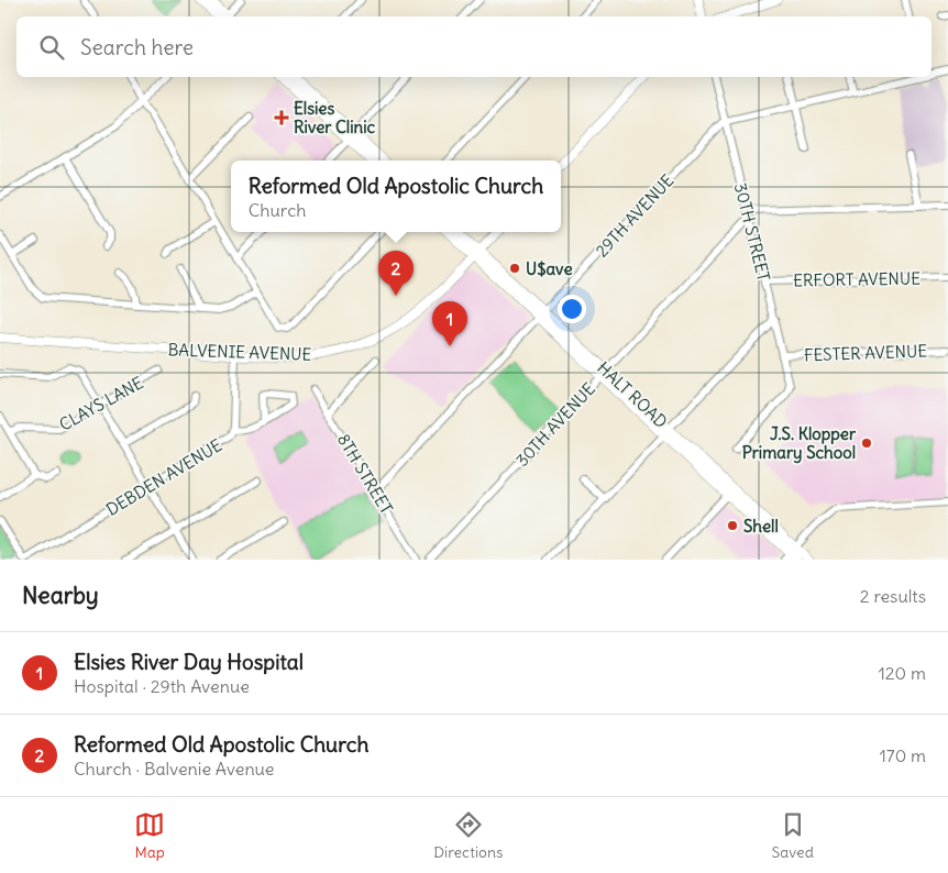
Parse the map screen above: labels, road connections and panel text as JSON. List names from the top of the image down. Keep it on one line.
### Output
{"streets":{"street":["29TH AVENUE","30TH STREET","ERFORT AVENUE","BALVENIE AVENUE","FESTER AVENUE","HALT ROAD","CLAYS LANE","30TH AVENUE","8TH STREET","DEBDEN AVENUE"]},"crossings":[["29TH AVENUE","30TH STREET"],["29TH AVENUE","HALT ROAD"],["29TH AVENUE","8TH STREET"],["30TH STREET","ERFORT AVENUE"],["30TH STREET","FESTER AVENUE"],["30TH STREET","30TH AVENUE"],["BALVENIE AVENUE","HALT ROAD"],["BALVENIE AVENUE","DEBDEN AVENUE"],["HALT ROAD","30TH AVENUE"]],"places":{"health":["Elsies River Clinic"],"other":["U$ave","J.S. Klopper Primary School","Shell"]},"page":{"search":"Search here","popup":["Reformed Old Apostolic Church","Church"],"pins":["2","1"],"heading":["Nearby","2 results"],"list":[{"mark":"1","name":"Elsies River Day Hospital","note":"Hospital · 29th Avenue","value":"120 m"},{"mark":"2","name":"Reformed Old Apostolic Church","note":"Church · Balvenie Avenue","value":"170 m"}],"nav":["Map","Directions","Saved"]}}
